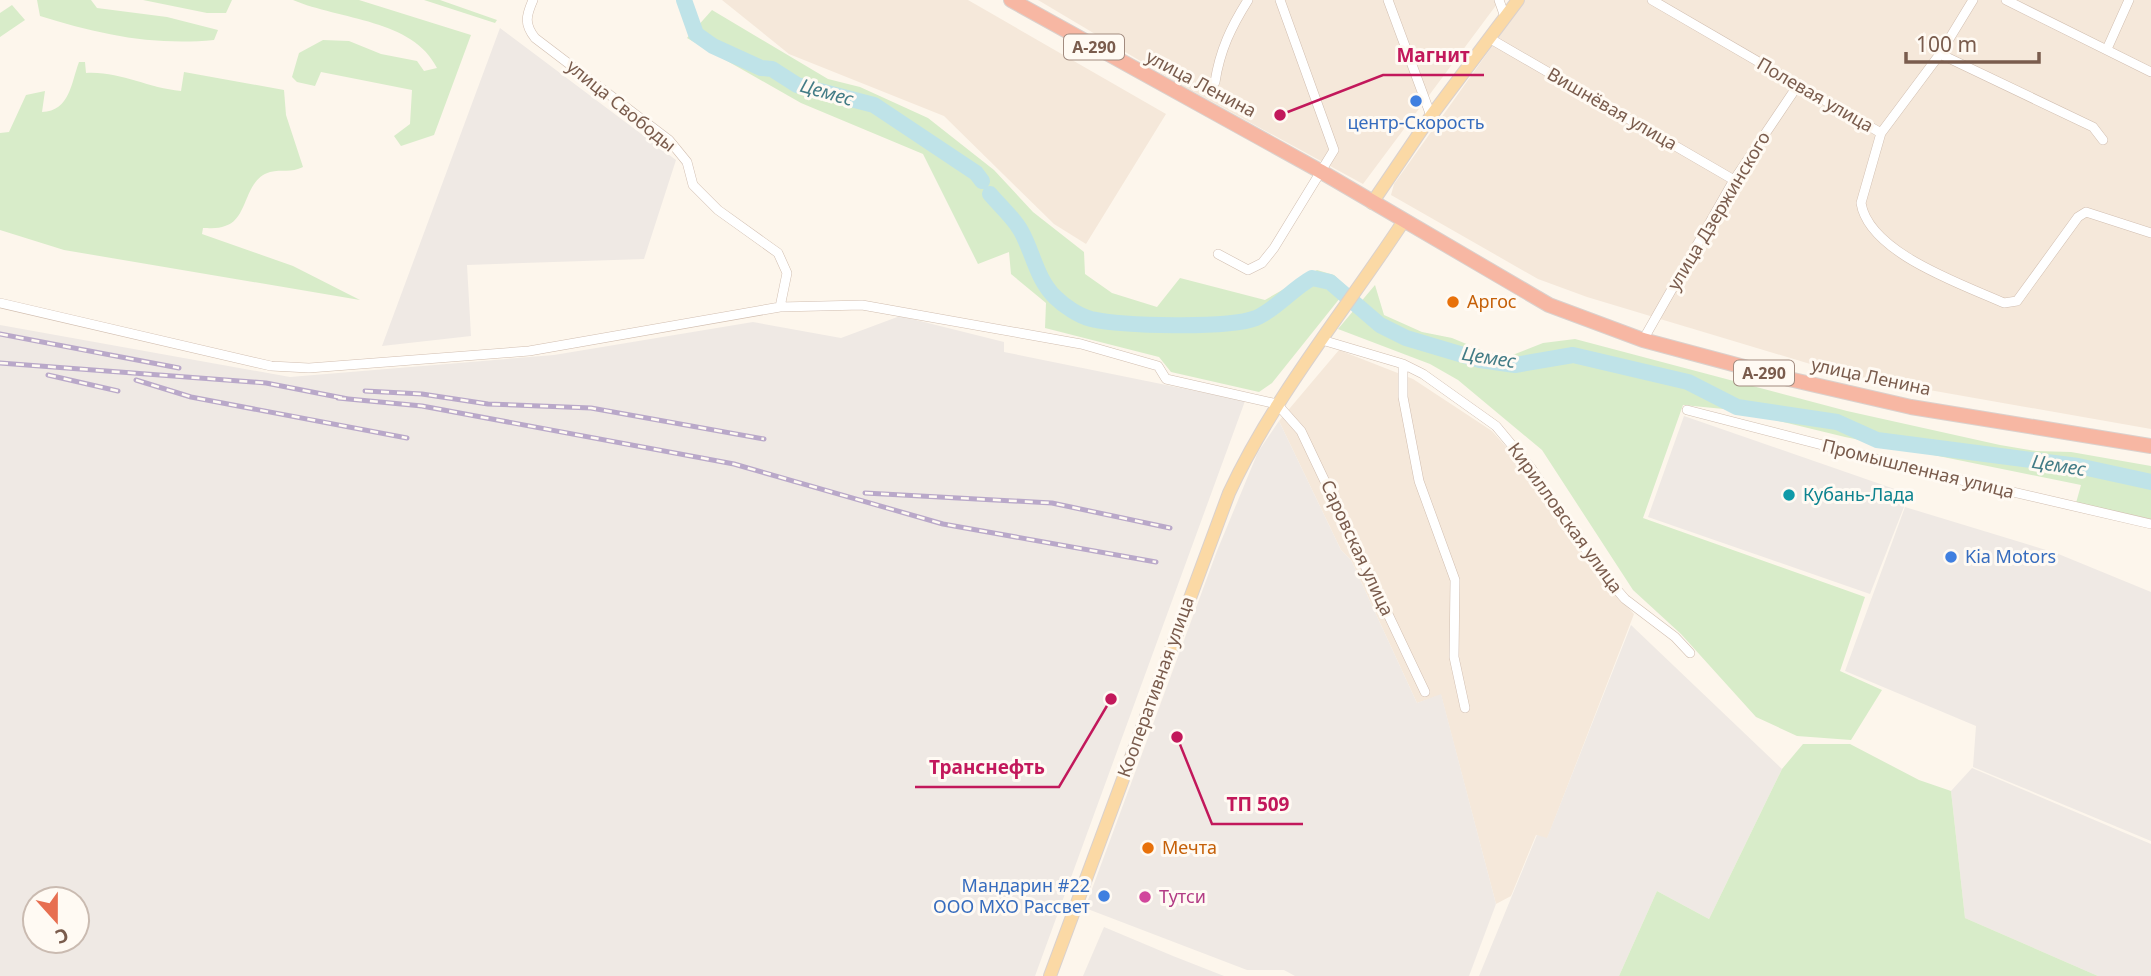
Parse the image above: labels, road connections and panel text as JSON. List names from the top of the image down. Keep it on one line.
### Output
{"streets":{"highway":["А-290","улица Ленина"],"main road":["Кооперативная улица"],"street":["Полевая улица","улица Свободы","Вишнёвая улица","улица Дзержинского","Промышленная улица","Кирилловская улица","Саровская улица"]},"crossings":[["улица Ленина","улица Дзержинского"],["улица Ленина","Кооперативная улица"],["Полевая улица","улица Дзержинского"],["Вишнёвая улица","улица Дзержинского"],["Кирилловская улица","Кооперативная улица"],["Саровская улица","Кооперативная улица"]],"water":["Цемес"],"places":["центр-Скорость","Магнит","Аргос","Кубань-Лада","Kia Motors","Транснефть","ТП 509","Мечта","Мандарин #22 ООО МХО Рассвет","Тутси"],"scale_bar":"100 m","north":"bottom"}
